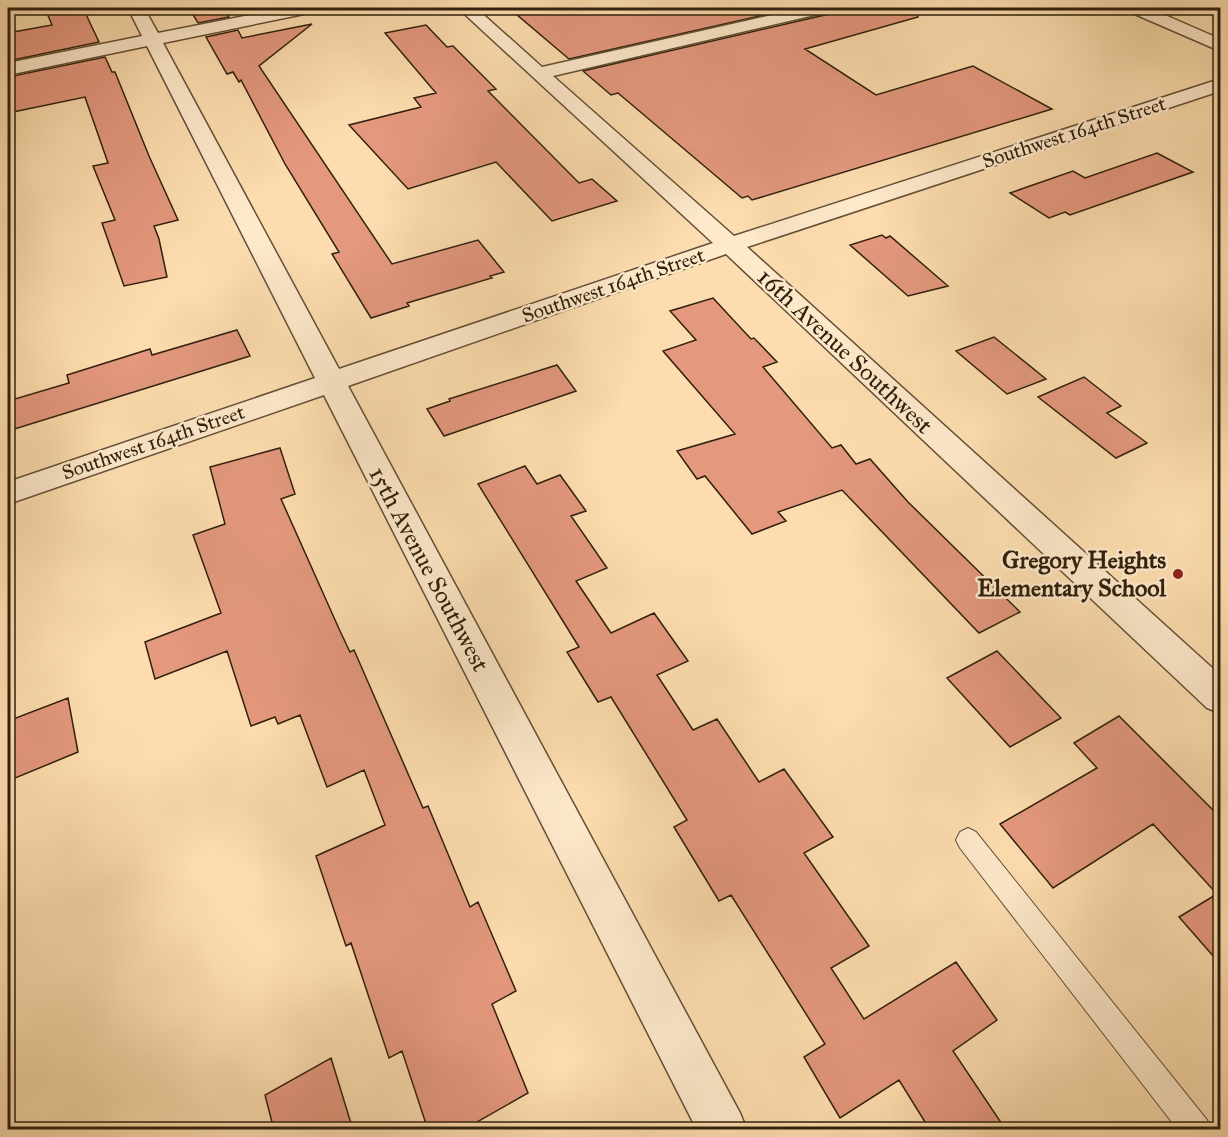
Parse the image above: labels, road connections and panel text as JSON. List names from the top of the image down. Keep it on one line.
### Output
{"streets":{"street":["Southwest 164th Street","16th Avenue Southwest","15th Avenue Southwest"]},"crossings":[["Southwest 164th Street","16th Avenue Southwest"],["Southwest 164th Street","15th Avenue Southwest"]],"places":["Gregory Heights Elementary School"]}
